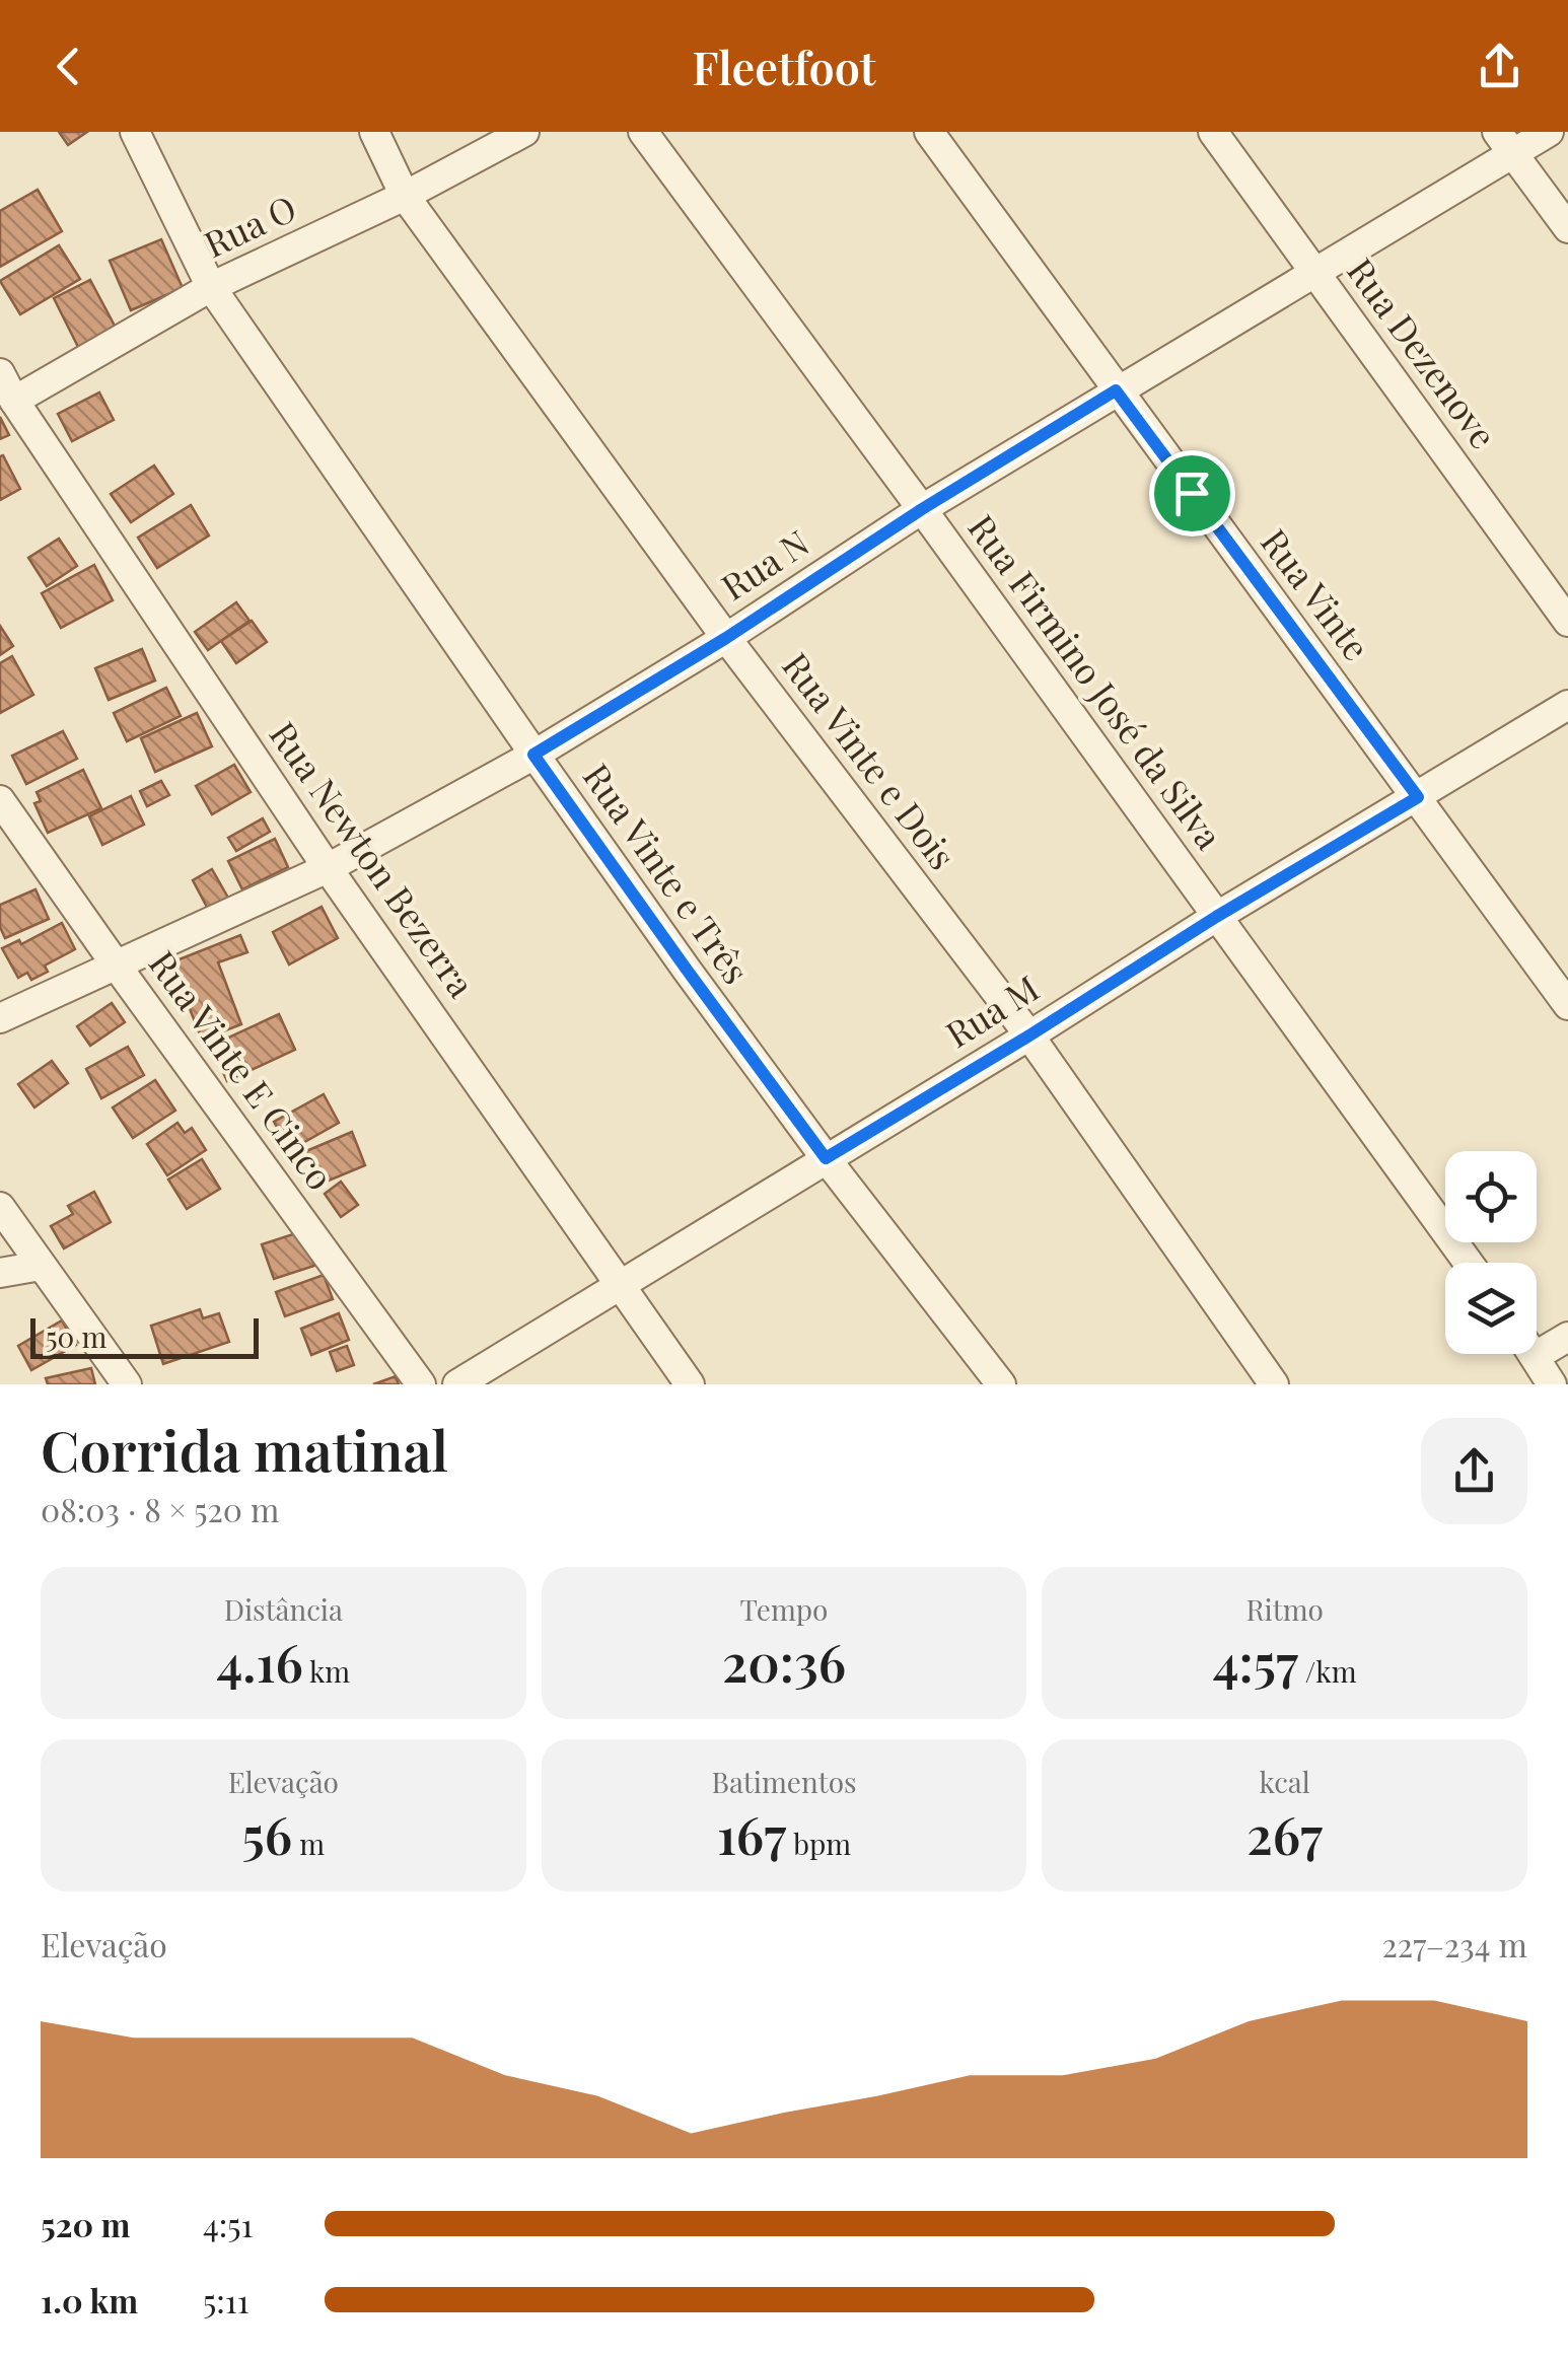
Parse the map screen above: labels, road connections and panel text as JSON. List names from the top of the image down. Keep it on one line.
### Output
{"streets":{"street":["Rua O","Rua Dezenove","Rua N","Rua Vinte","Rua Firmino José da Silva","Rua Vinte e Dois","Rua Newton Bezerra","Rua Vinte e Três","Rua M","Rua Vinte E Cinco"]},"crossings":[["Rua O","Rua Vinte e Dois"],["Rua O","Rua Newton Bezerra"],["Rua O","Rua Vinte e Três"],["Rua Dezenove","Rua N"],["Rua N","Rua Vinte"],["Rua N","Rua Firmino José da Silva"],["Rua N","Rua Vinte e Dois"],["Rua N","Rua Newton Bezerra"],["Rua N","Rua Vinte e Três"],["Rua N","Rua Vinte E Cinco"],["Rua Vinte","Rua M"],["Rua Firmino José da Silva","Rua M"],["Rua Vinte e Dois","Rua M"],["Rua Newton Bezerra","Rua M"],["Rua Vinte e Três","Rua M"]],"scale_bar":"50 m","page":{"header":"Fleetfoot","scale":"50 m","heading":["Corrida matinal","08:03 · 8 × 520 m"],"stats":[["Distância","4.16 km"],["Tempo","20:36"],["Ritmo","4:57 /km"],["Elevação","56 m"],["Batimentos","167 bpm"],["kcal","267"]],"chart":["Elevação","227–234 m"],"list":[{"name":"520 m","note":"4:51"},{"name":"1.0 km","note":"5:11"}]}}
